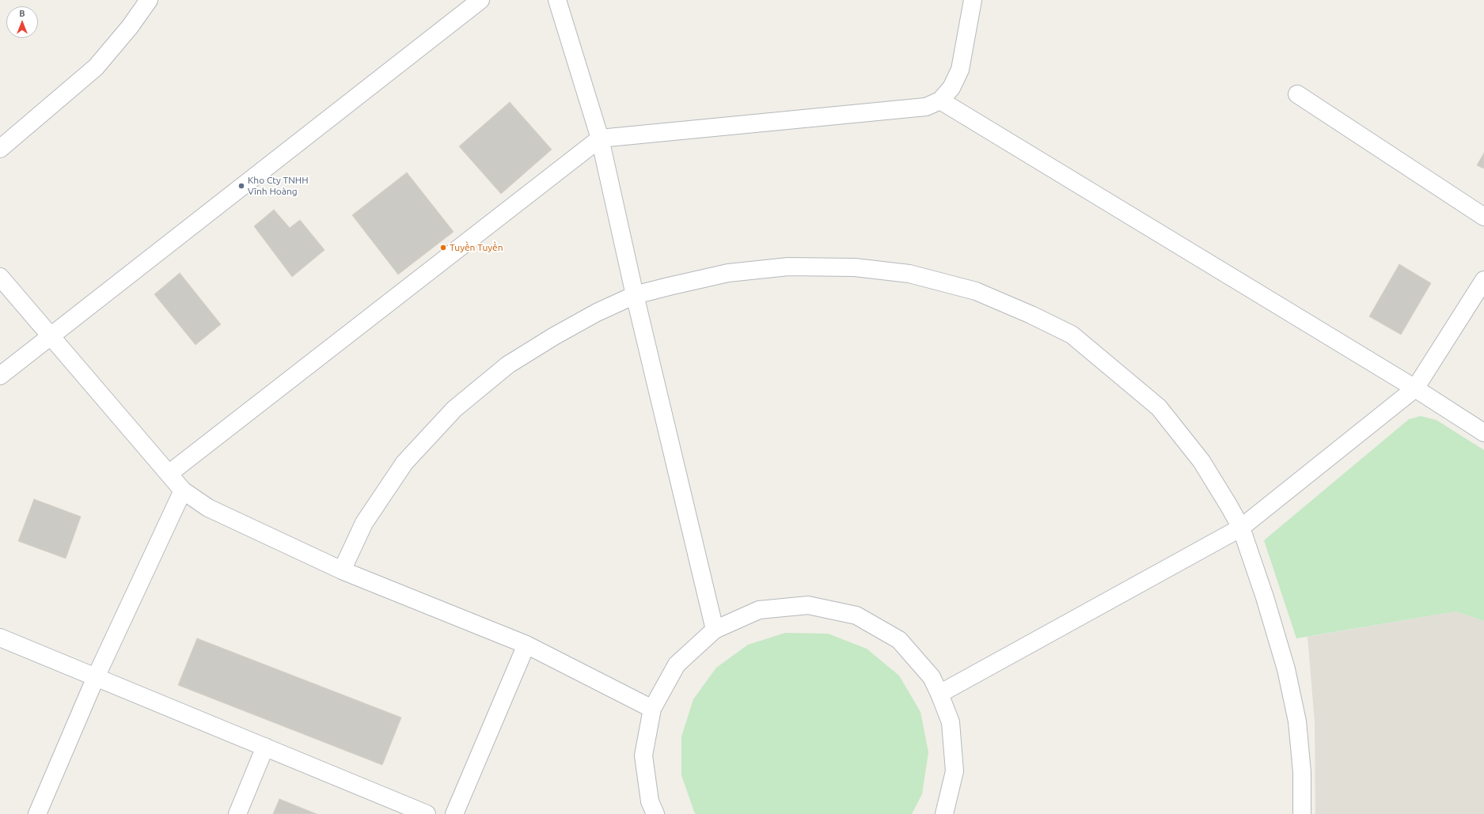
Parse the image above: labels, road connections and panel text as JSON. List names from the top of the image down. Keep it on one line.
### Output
{"places":["Kho Cty TNHH Vĩnh Hoàng","Tuyền Tuyền"],"north":"top"}
